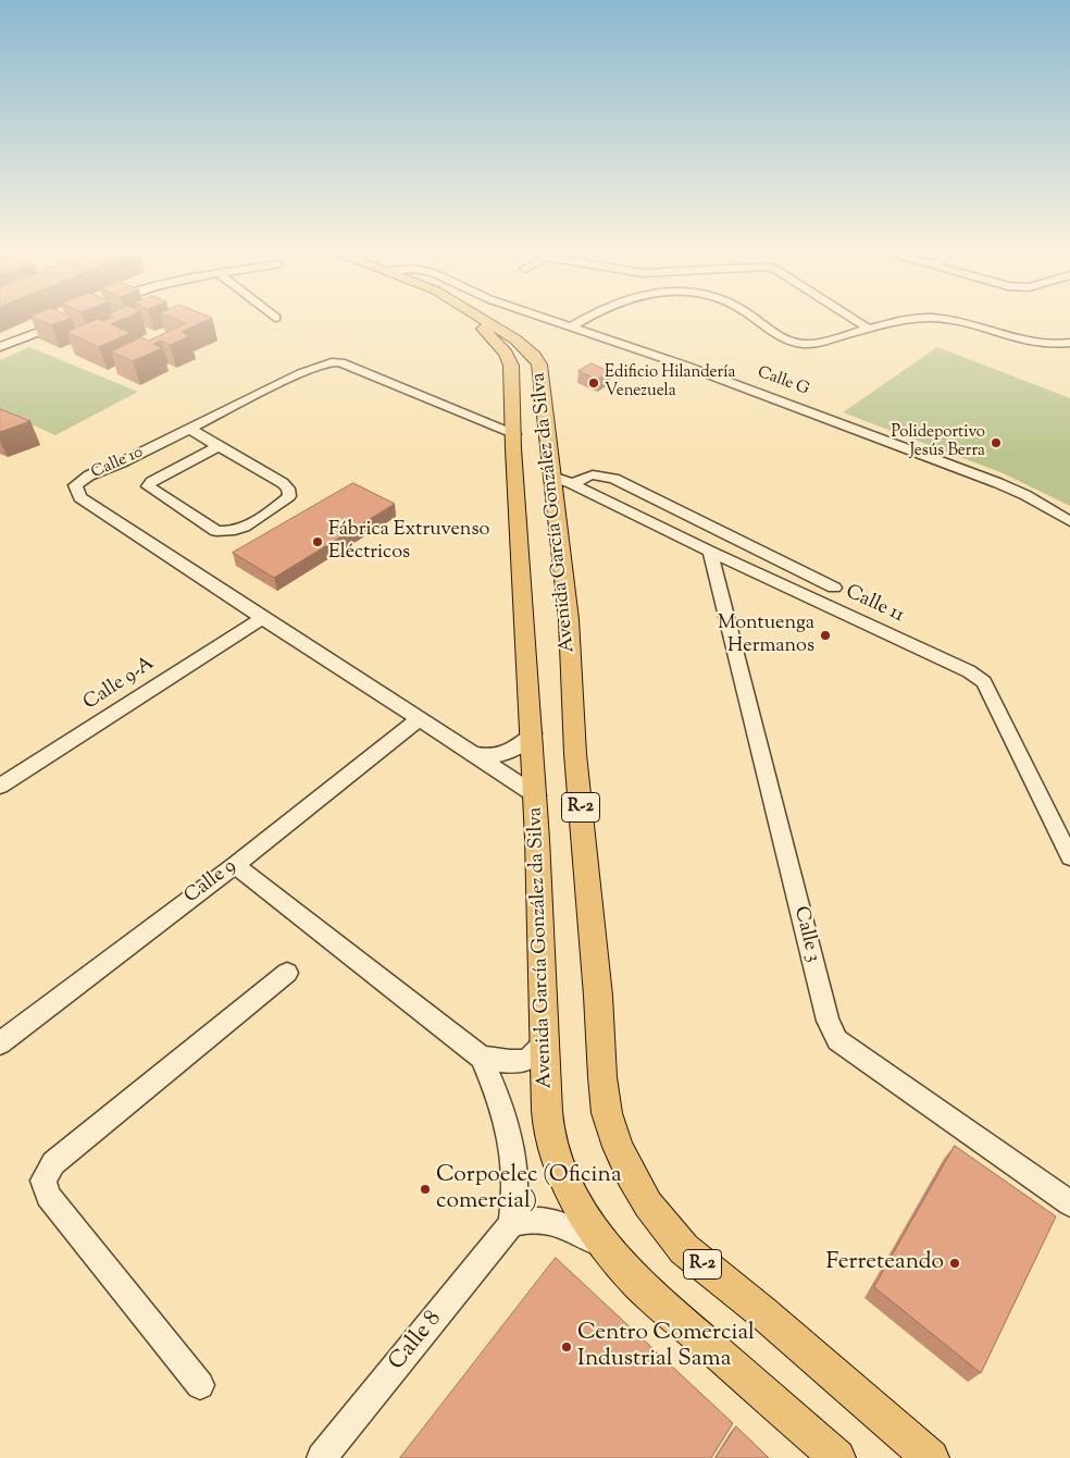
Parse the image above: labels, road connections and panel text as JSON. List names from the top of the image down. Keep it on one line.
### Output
{"streets":{"main road":["Avenida García González da Silva","R-2"],"street":["Calle G","Calle 10","Calle 11","Calle 9-A","Calle 9","Calle 3","Calle 8"]},"crossings":[["Calle 10","Avenida García González da Silva"],["Calle 10","Calle 9-A"],["Calle 10","Calle 9"],["Avenida García González da Silva","Calle 11"],["Calle 11","Calle 3"]],"places":["Edificio Hilandería Venezuela","Polideportivo Jesús Berra","Fábrica Extruvenso Eléctricos","Montuenga Hermanos","Corpoelec (Oficina comercial)","Ferreteando","Centro Comercial Industrial Sama"]}
